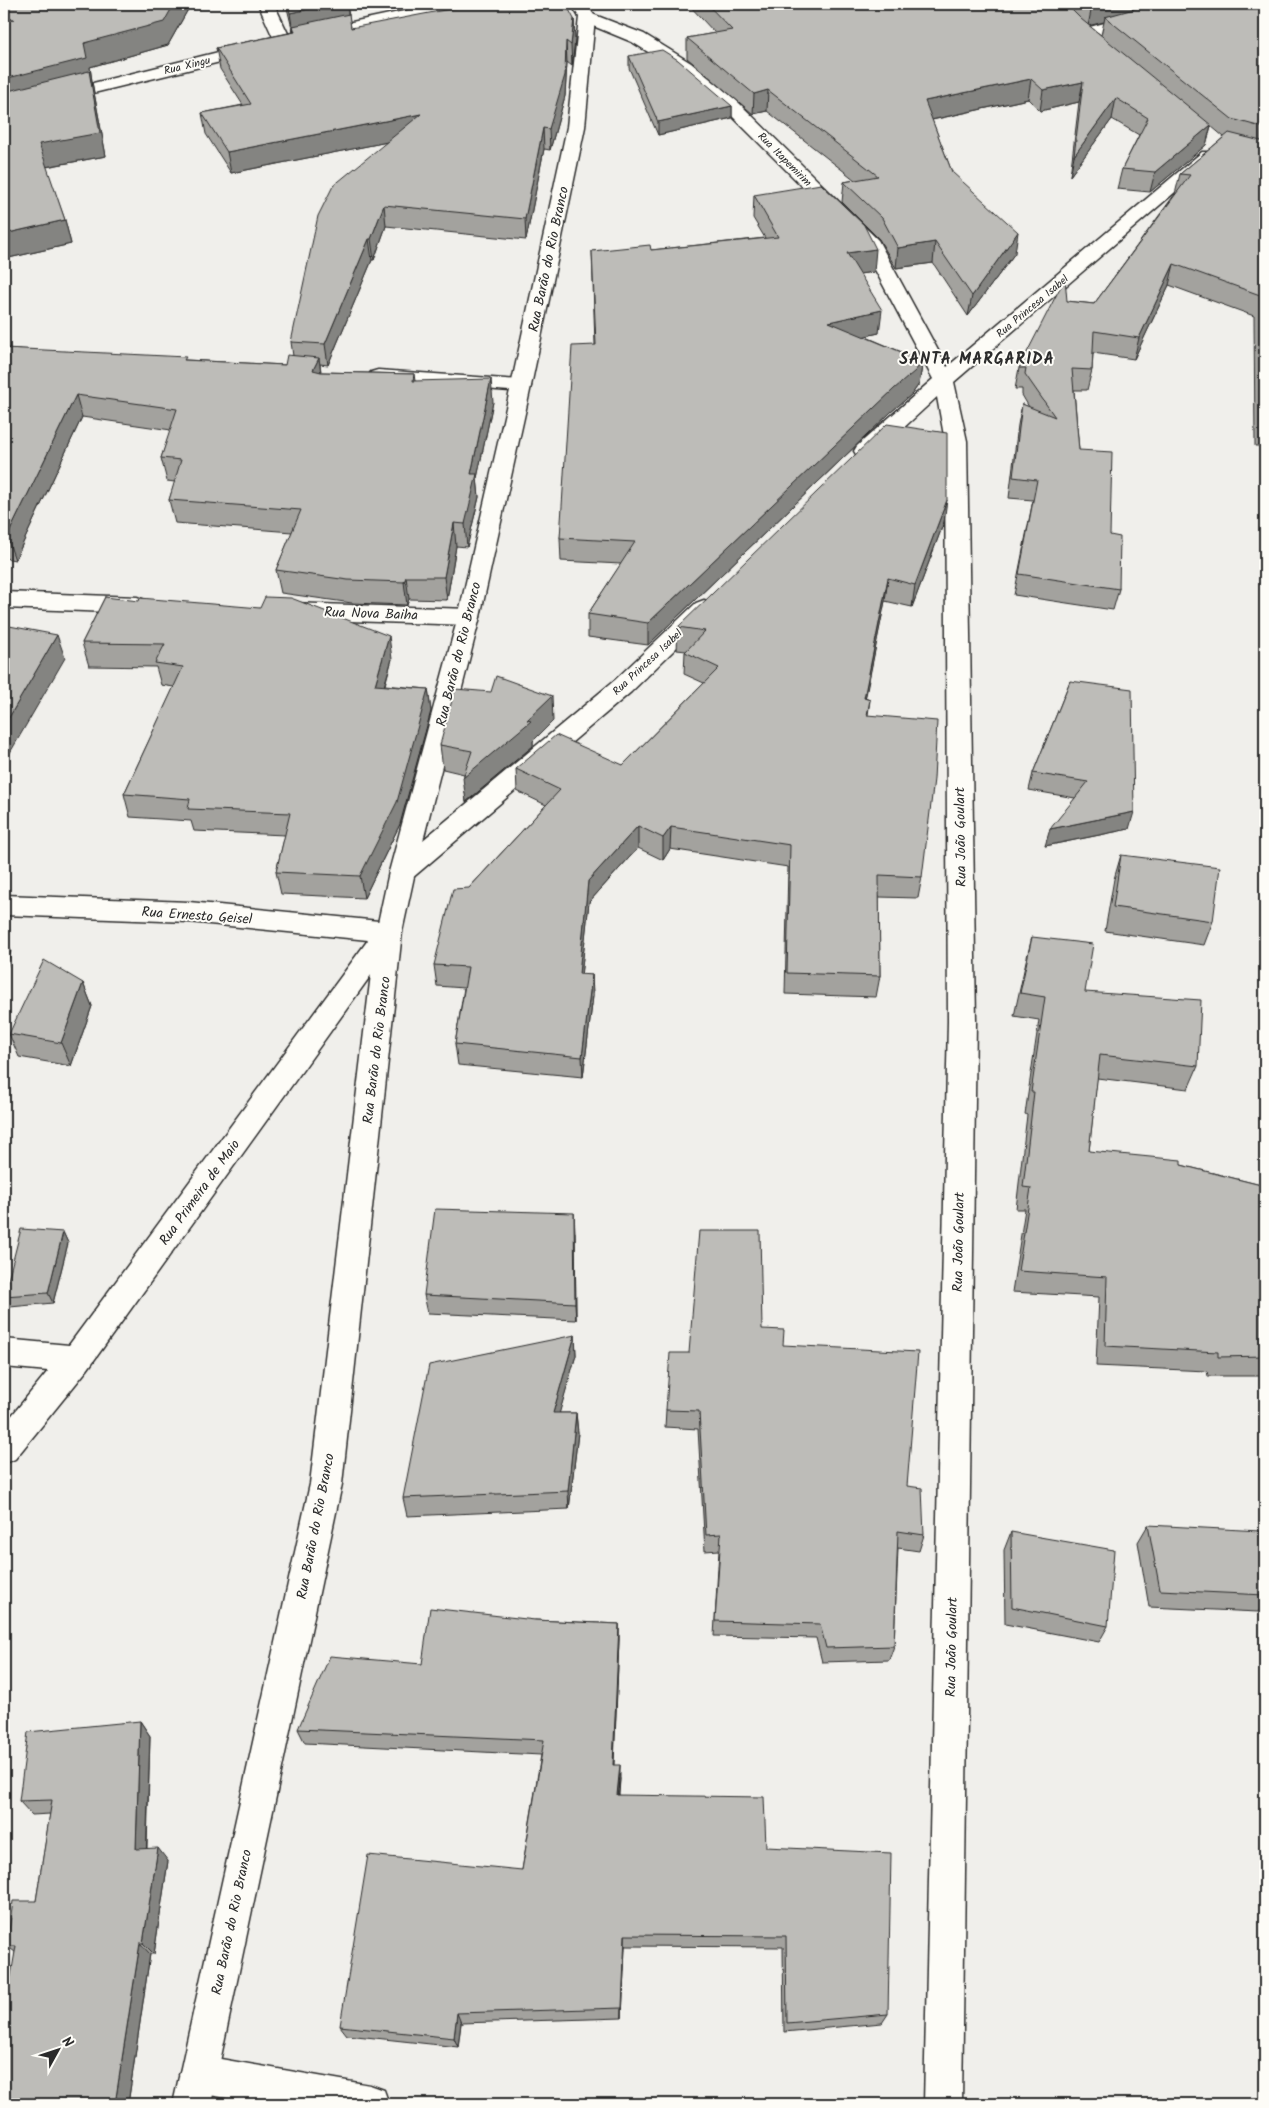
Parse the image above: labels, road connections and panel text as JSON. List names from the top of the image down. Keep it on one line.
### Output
{"streets":{"street":["Rua Xingu","Rua Itapemirim","Rua Barão do Rio Branco","Rua Princesa Isabel","Rua Nova Baiha","Rua João Goulart","Rua Ernesto Geisel","Rua Primeira de Maio"]},"crossings":[["Rua Itapemirim","Rua Barão do Rio Branco"],["Rua Itapemirim","Rua Princesa Isabel"],["Rua Itapemirim","Rua João Goulart"],["Rua Barão do Rio Branco","Rua Princesa Isabel"],["Rua Barão do Rio Branco","Rua Nova Baiha"],["Rua Barão do Rio Branco","Rua Ernesto Geisel"],["Rua Barão do Rio Branco","Rua Primeira de Maio"],["Rua Princesa Isabel","Rua João Goulart"],["Rua Ernesto Geisel","Rua Primeira de Maio"]],"districts":["SANTA MARGARIDA"],"north":"top right"}
